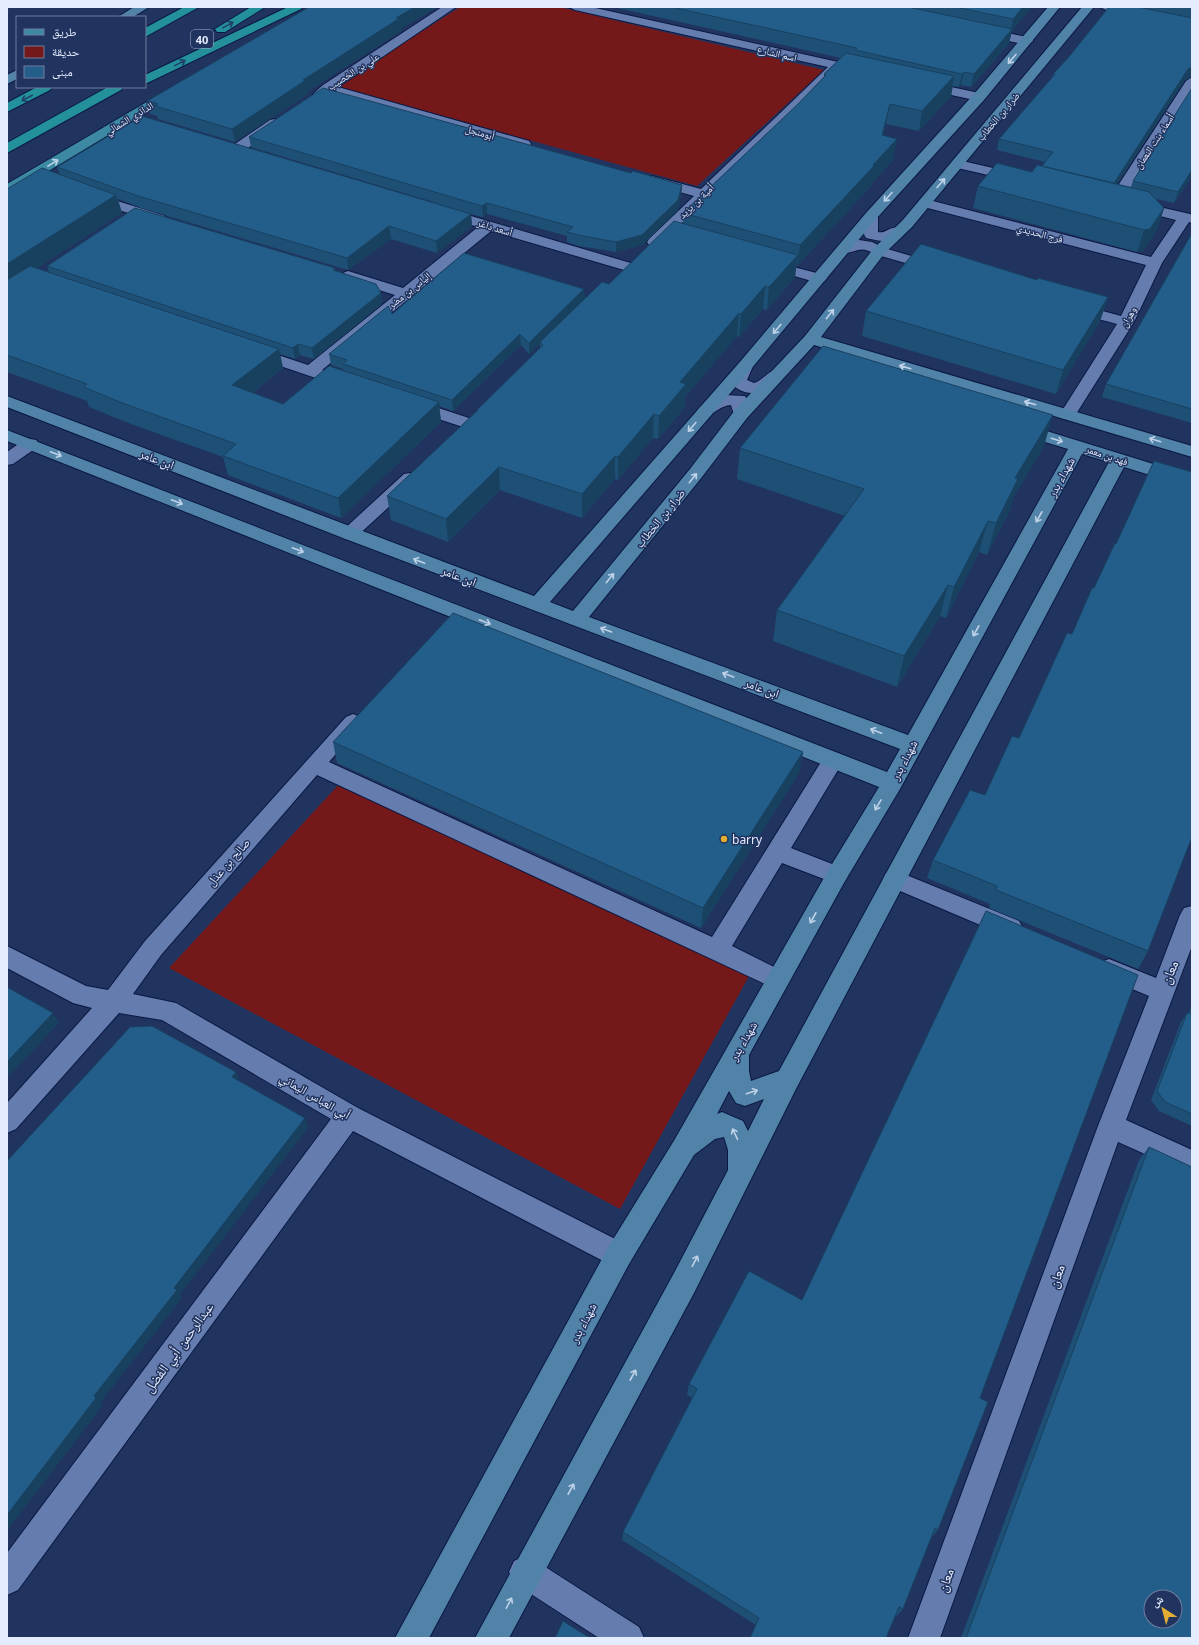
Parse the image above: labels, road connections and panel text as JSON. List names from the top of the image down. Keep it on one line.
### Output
{"streets":{"highway":["40"],"main road":["الدائري الشمالي"],"street":["اسم الشارع","علي بن الخصيب","ضرار بن الخطاب","أبومنجل","أسماء بنت النعمان","أمية بن يزيد","أسعد داغر","فرج الحديدي","إلياس بن مضر","وهران","فهد بن معمر","ابن عامر","شهداء بدر","صالح بن عذل","معان","أبي العباس اليماني","عبدالرحمن أبي الفضل"]},"crossings":[["اسم الشارع","أمية بن يزيد"],["علي بن الخصيب","أبومنجل"],["ضرار بن الخطاب","فرج الحديدي"],["ضرار بن الخطاب","ابن عامر"],["أمية بن يزيد","أسعد داغر"],["أسعد داغر","إلياس بن مضر"],["فرج الحديدي","وهران"],["فهد بن معمر","شهداء بدر"],["ابن عامر","شهداء بدر"],["شهداء بدر","أبي العباس اليماني"],["صالح بن عذل","أبي العباس اليماني"],["أبي العباس اليماني","عبدالرحمن أبي الفضل"]],"one_way":["الدائري الشمالي"],"places":["barry"],"legend":["طريق","حديقة","مبنى"],"north":"top left"}
